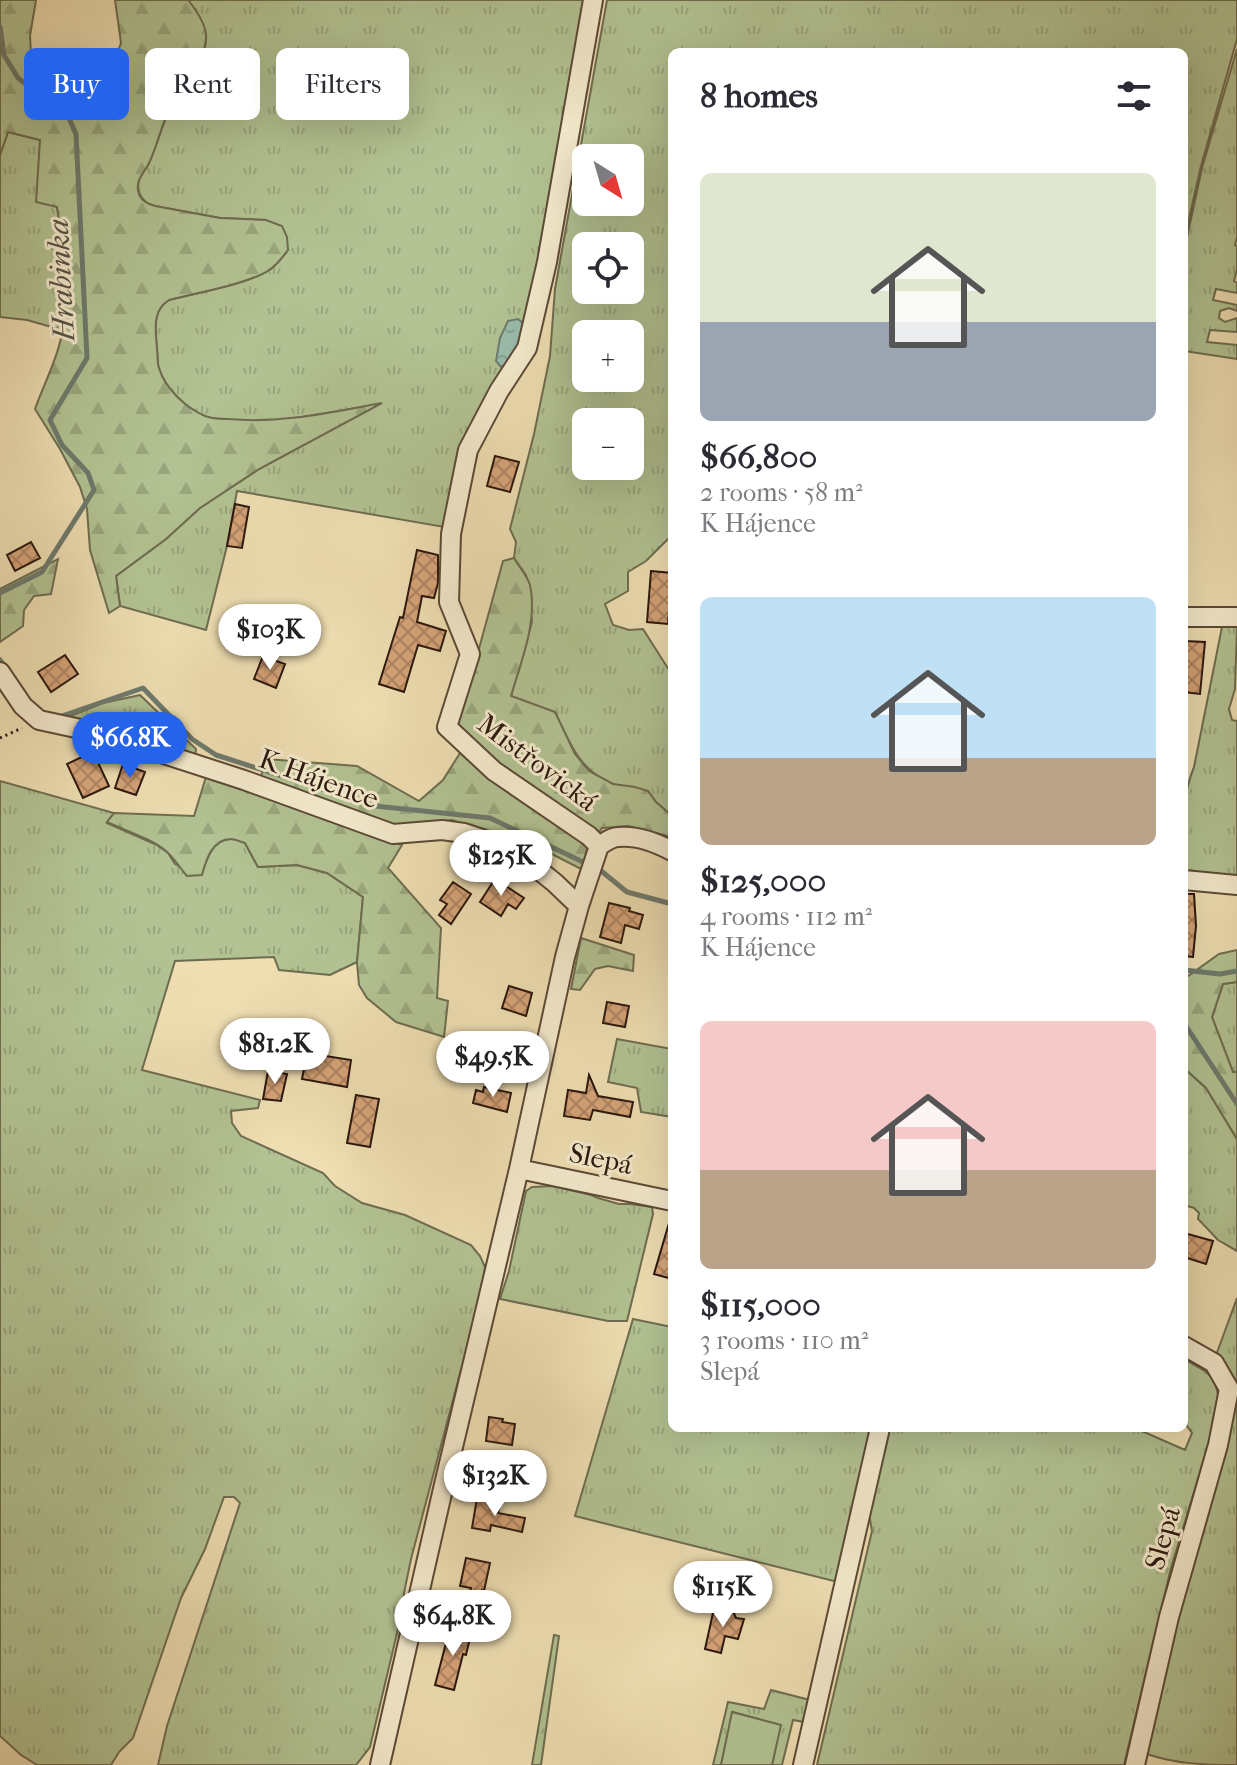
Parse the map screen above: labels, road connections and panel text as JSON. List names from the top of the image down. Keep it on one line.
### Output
{"streets":{"street":["Mistřovická","K Hájence","Slepá"]},"water":["Hrabinka"],"north":"bottom right","page":{"chip":["Buy","Rent","Filters"],"heading":"8 homes","map_buttons":["+","−"],"list":[{"name":"$66,800","note":"2 rooms · 58 m² · K Hájence"},{"name":"$125,000","note":"4 rooms · 112 m² · K Hájence"},{"name":"$115,000","note":"3 rooms · 110 m² · Slepá"}],"price":["$103K","$66.8K","$125K","$81.2K","$49.5K","$132K","$115K","$64.8K"]}}
